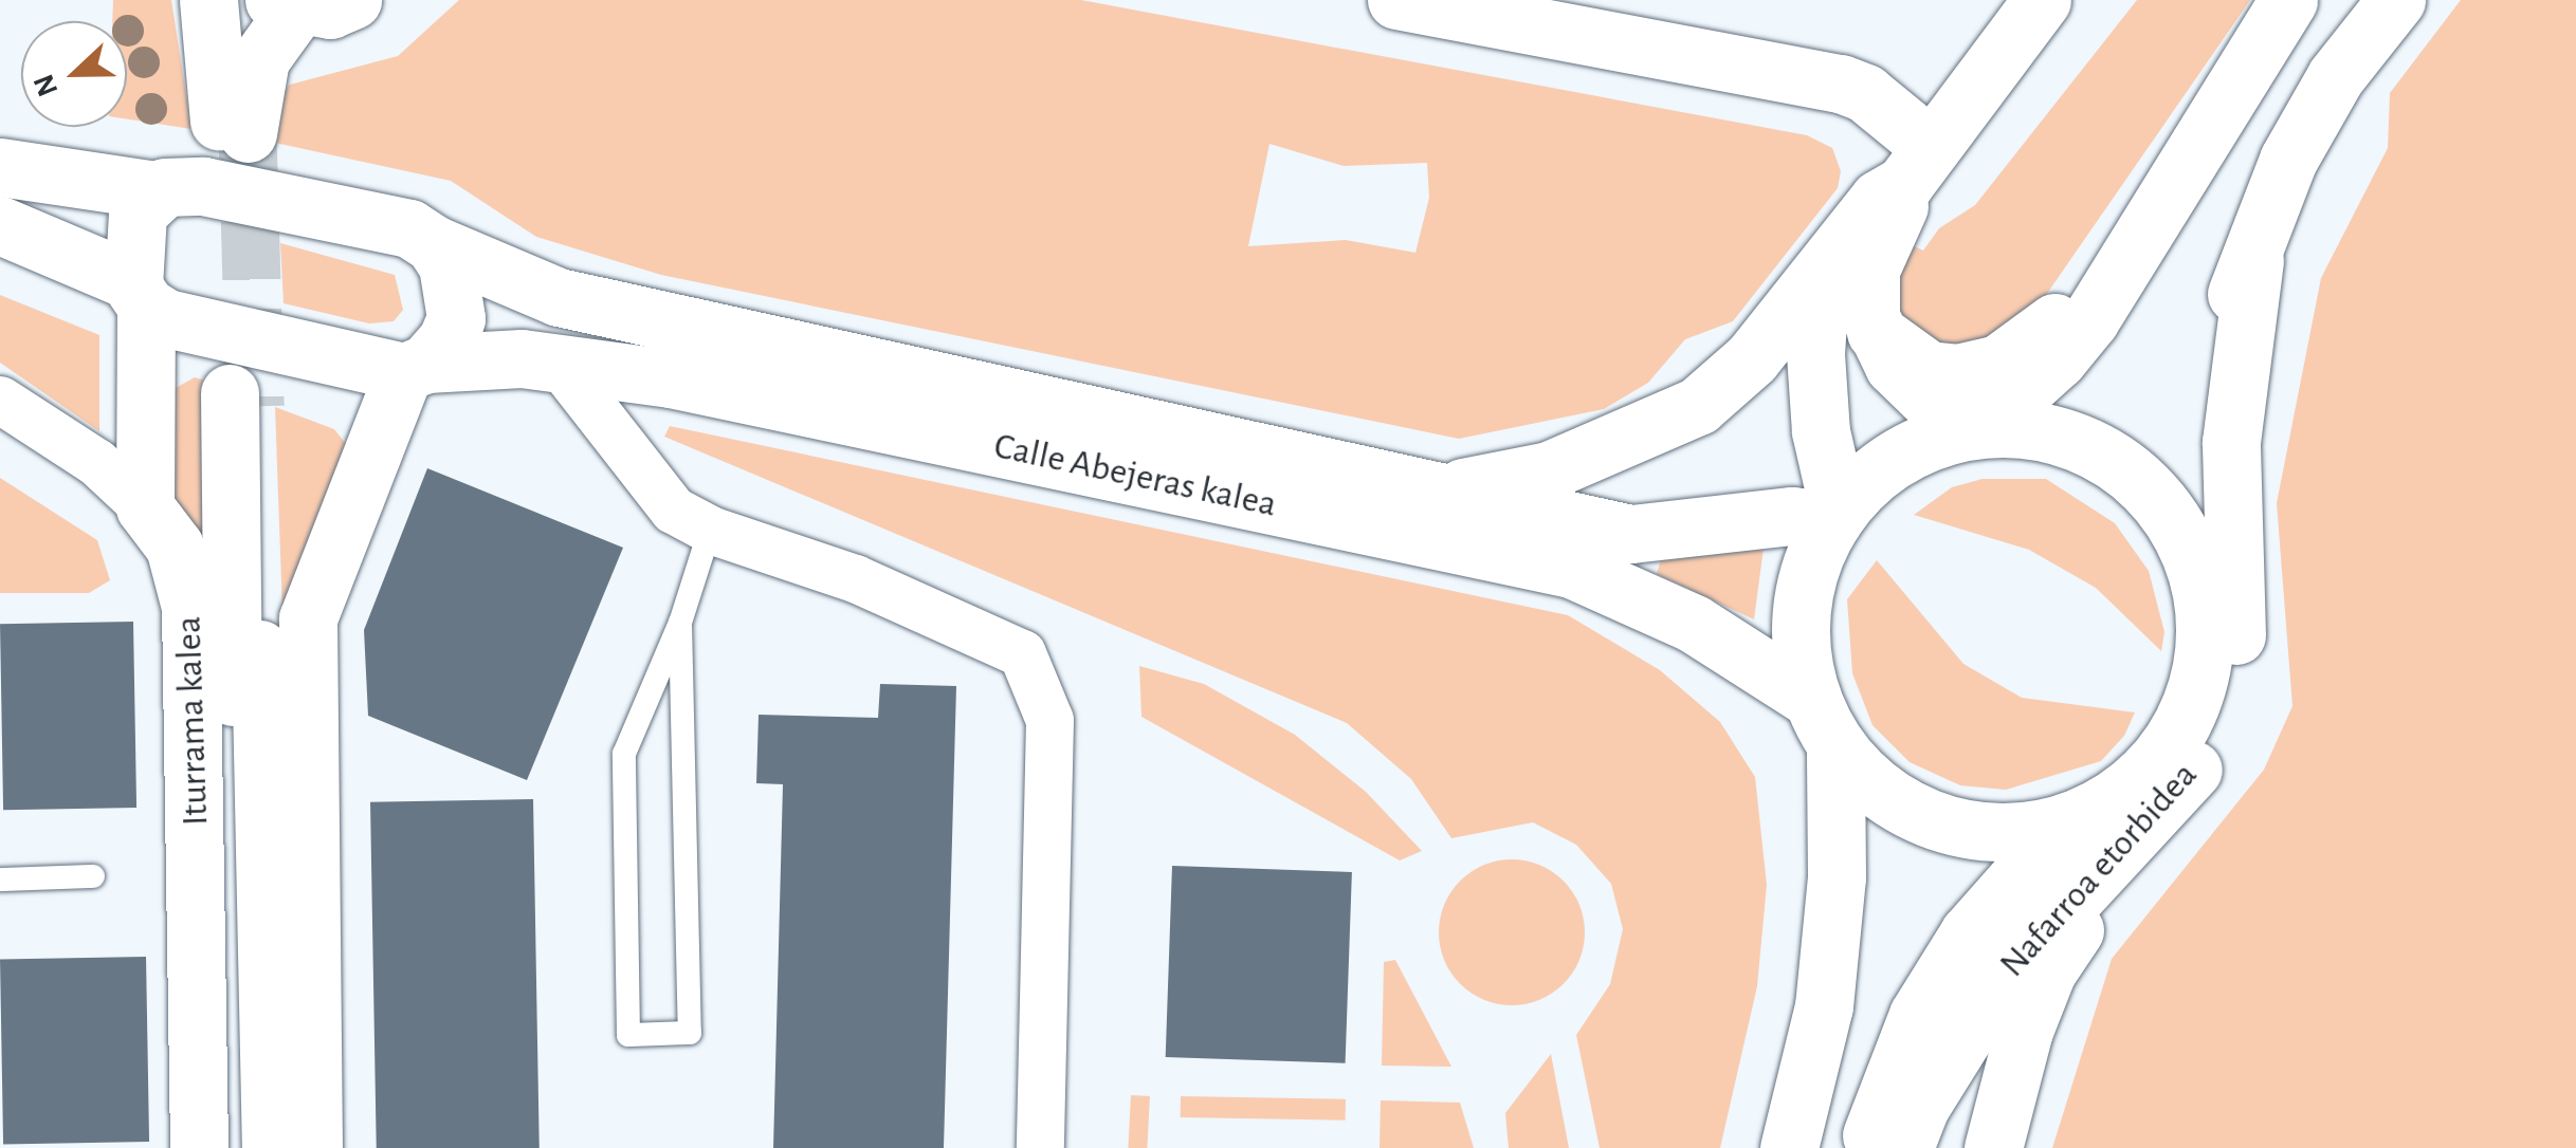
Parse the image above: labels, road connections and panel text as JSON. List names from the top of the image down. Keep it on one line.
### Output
{"streets":{"street":["Calle Abejeras kalea","Iturrama kalea","Nafarroa etorbidea"]},"crossings":[["Calle Abejeras kalea","Nafarroa etorbidea"]],"north":"left"}
